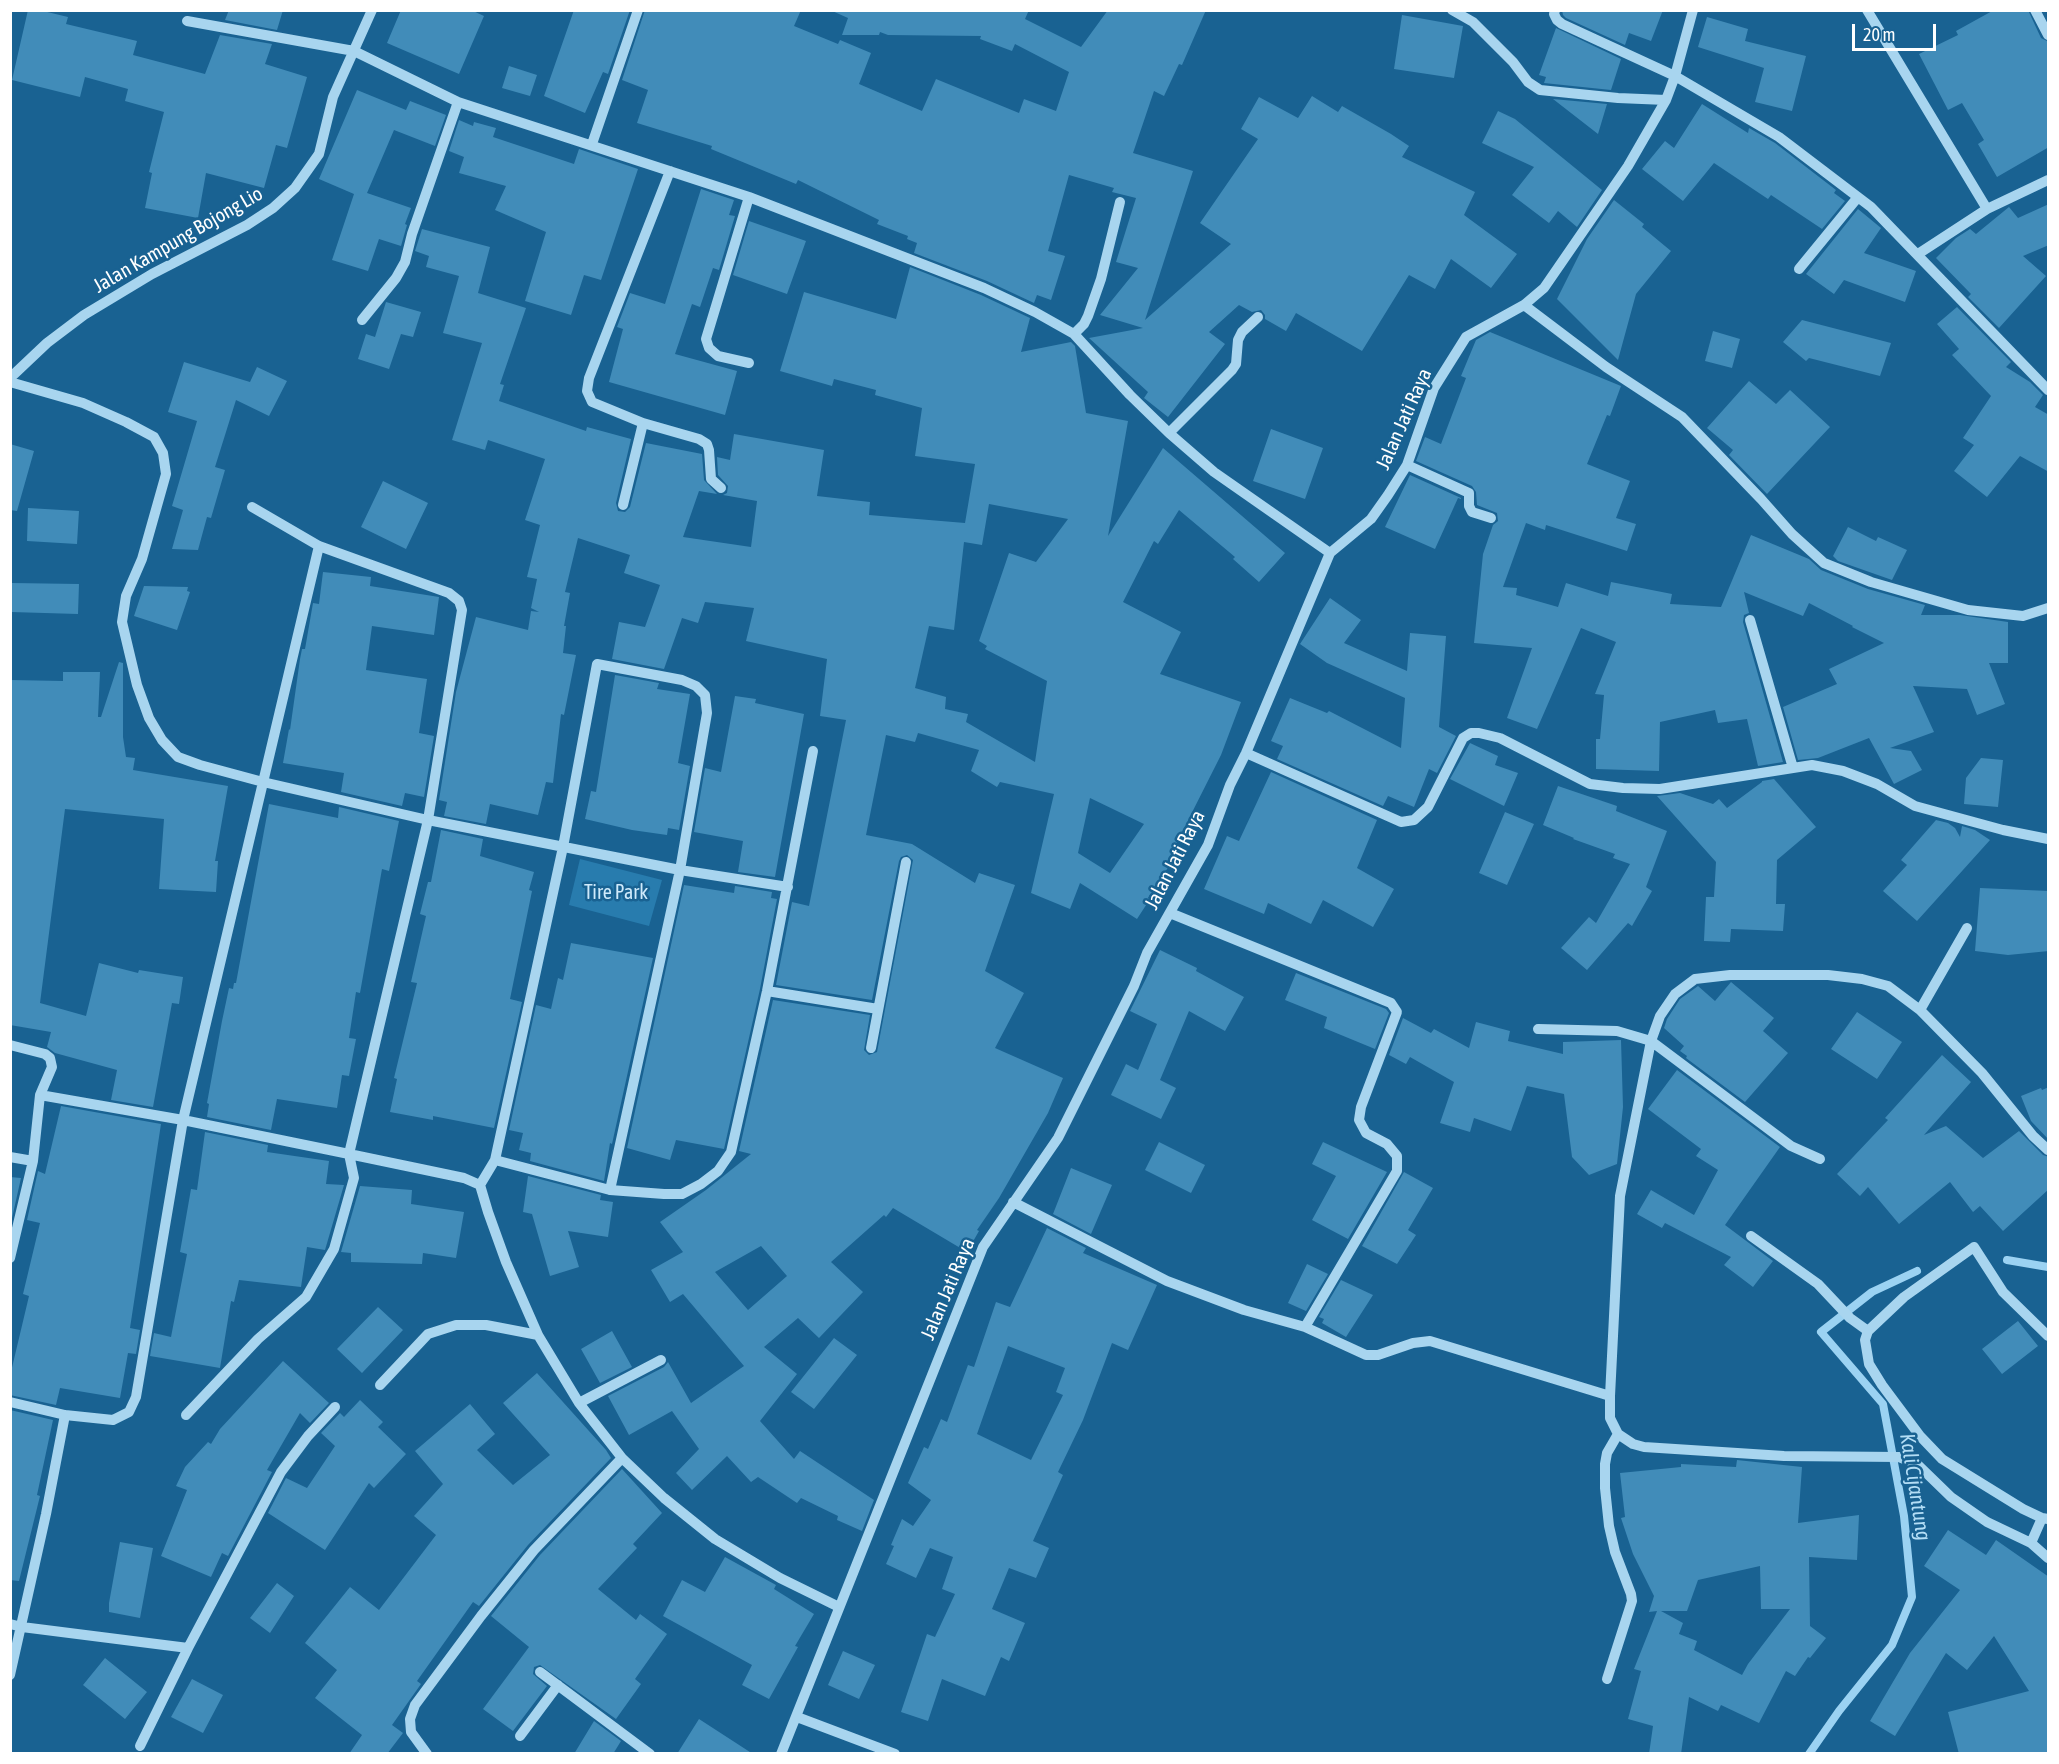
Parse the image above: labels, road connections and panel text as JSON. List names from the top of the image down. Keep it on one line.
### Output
{"streets":{"street":["Jalan Kampung Bojong Lio","Jalan Jati Raya"]},"water":["Kali Cijantung"],"parks":["Tire Park"],"scale_bar":"20 m"}
